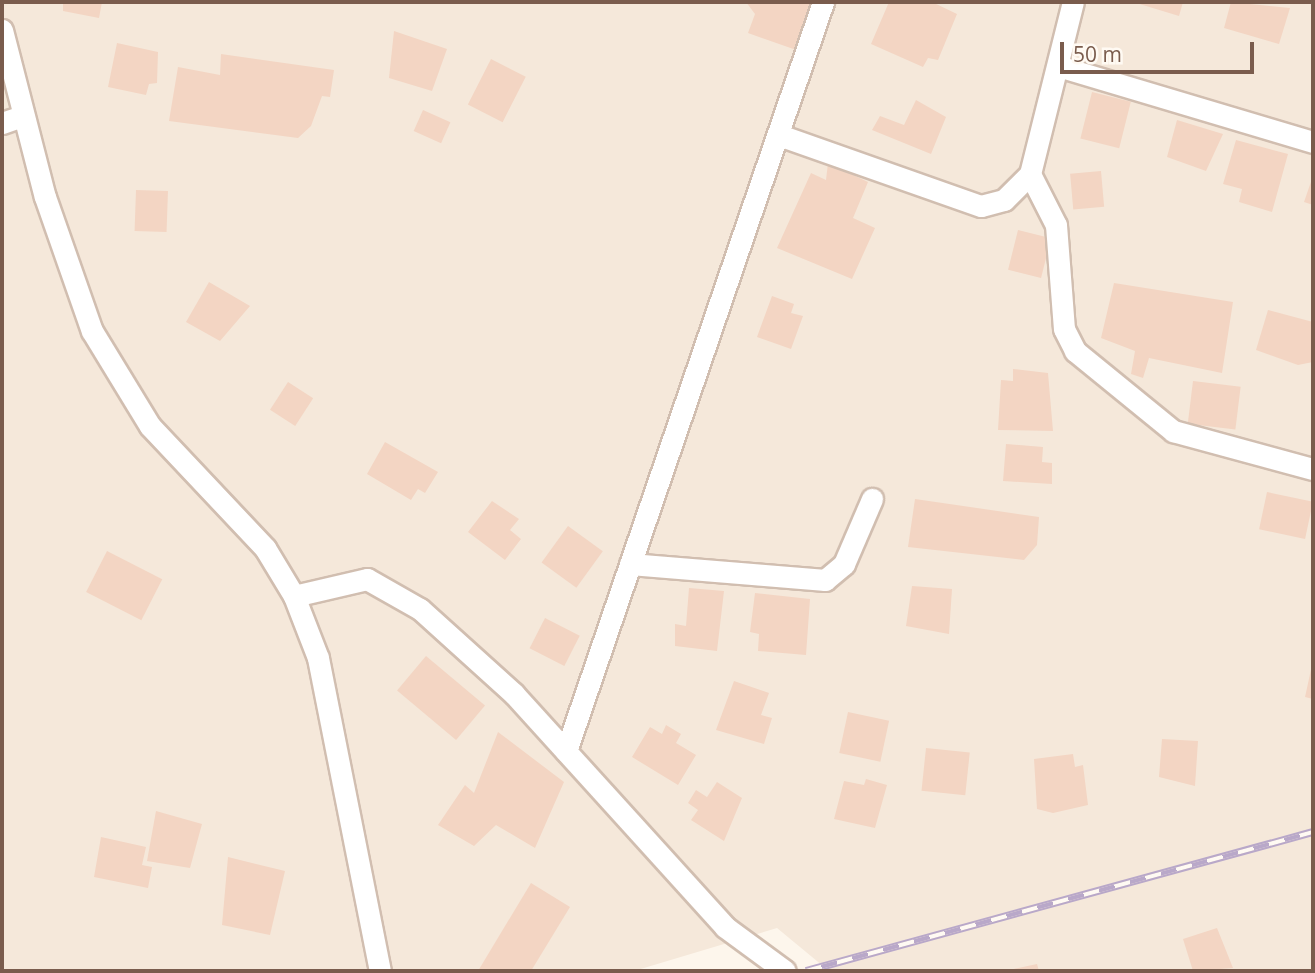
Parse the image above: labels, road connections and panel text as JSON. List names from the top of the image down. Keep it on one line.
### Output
{"scale_bar":"50 m"}
